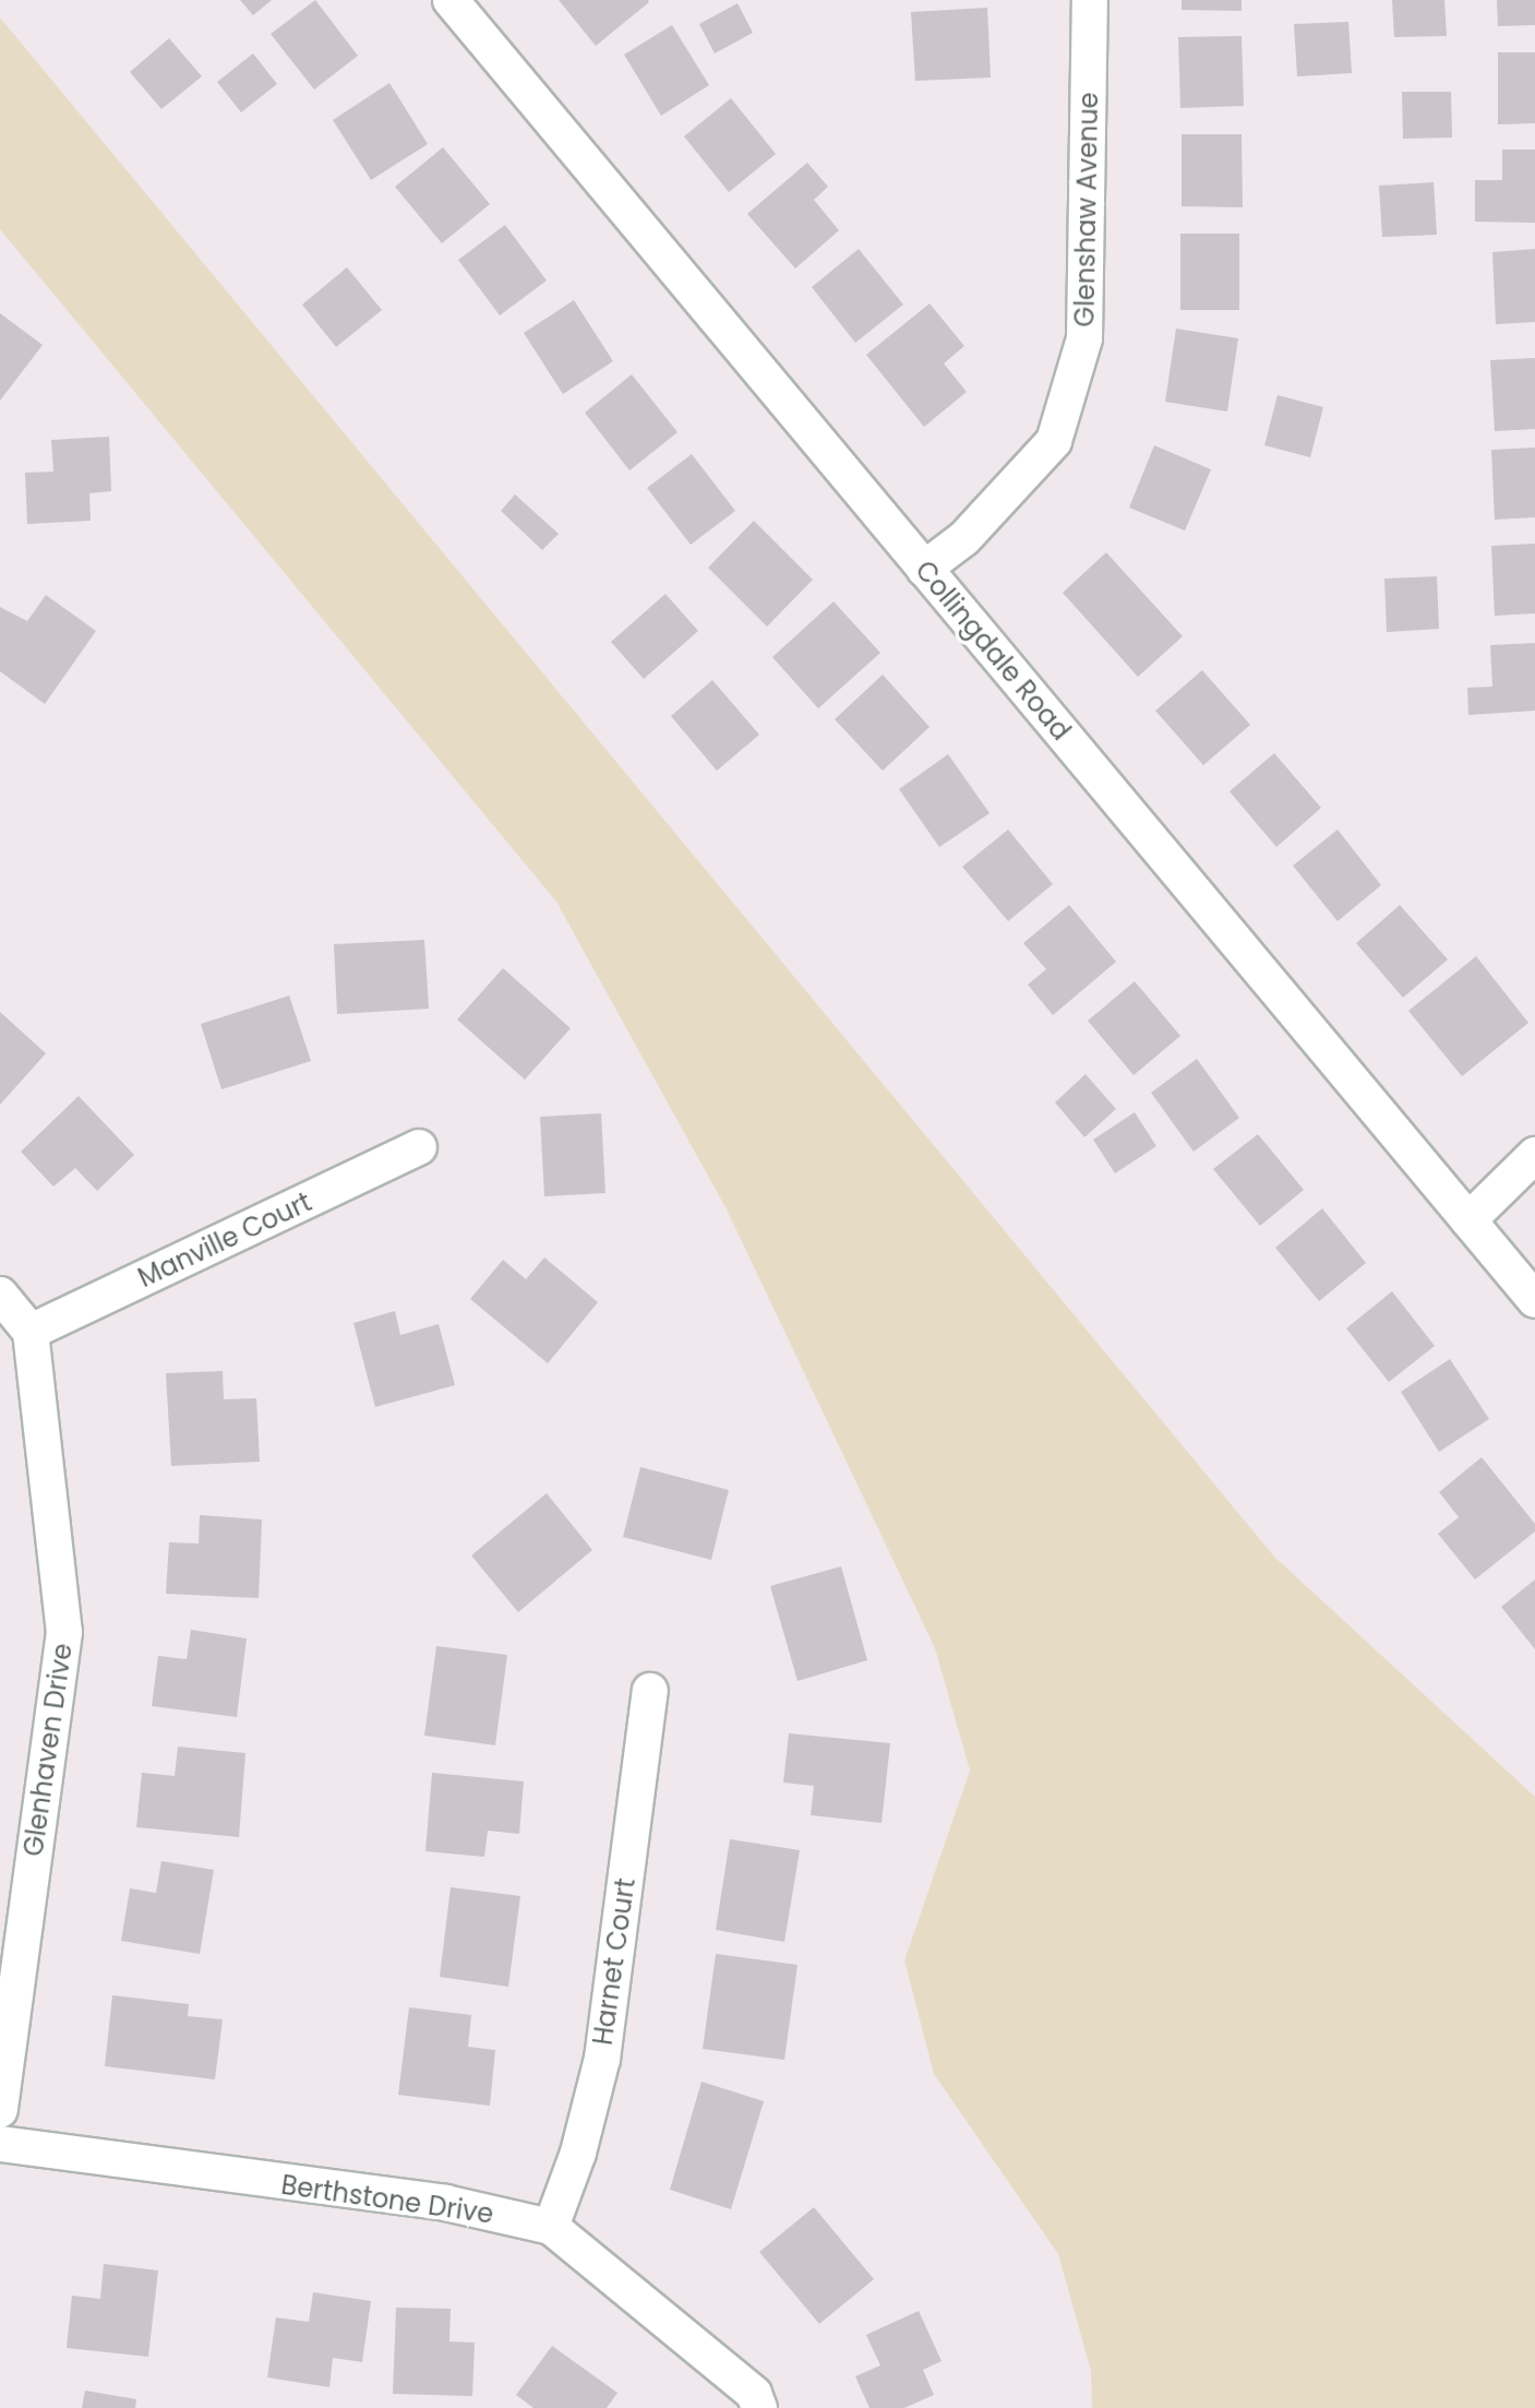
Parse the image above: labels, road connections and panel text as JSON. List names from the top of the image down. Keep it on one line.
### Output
{"streets":{"street":["Glenshaw Avenue","Collingdale Road","Manville Court","Glenhaven Drive","Harnet Court","Berthstone Drive"]},"crossings":[["Glenshaw Avenue","Collingdale Road"],["Manville Court","Glenhaven Drive"],["Harnet Court","Berthstone Drive"]]}
